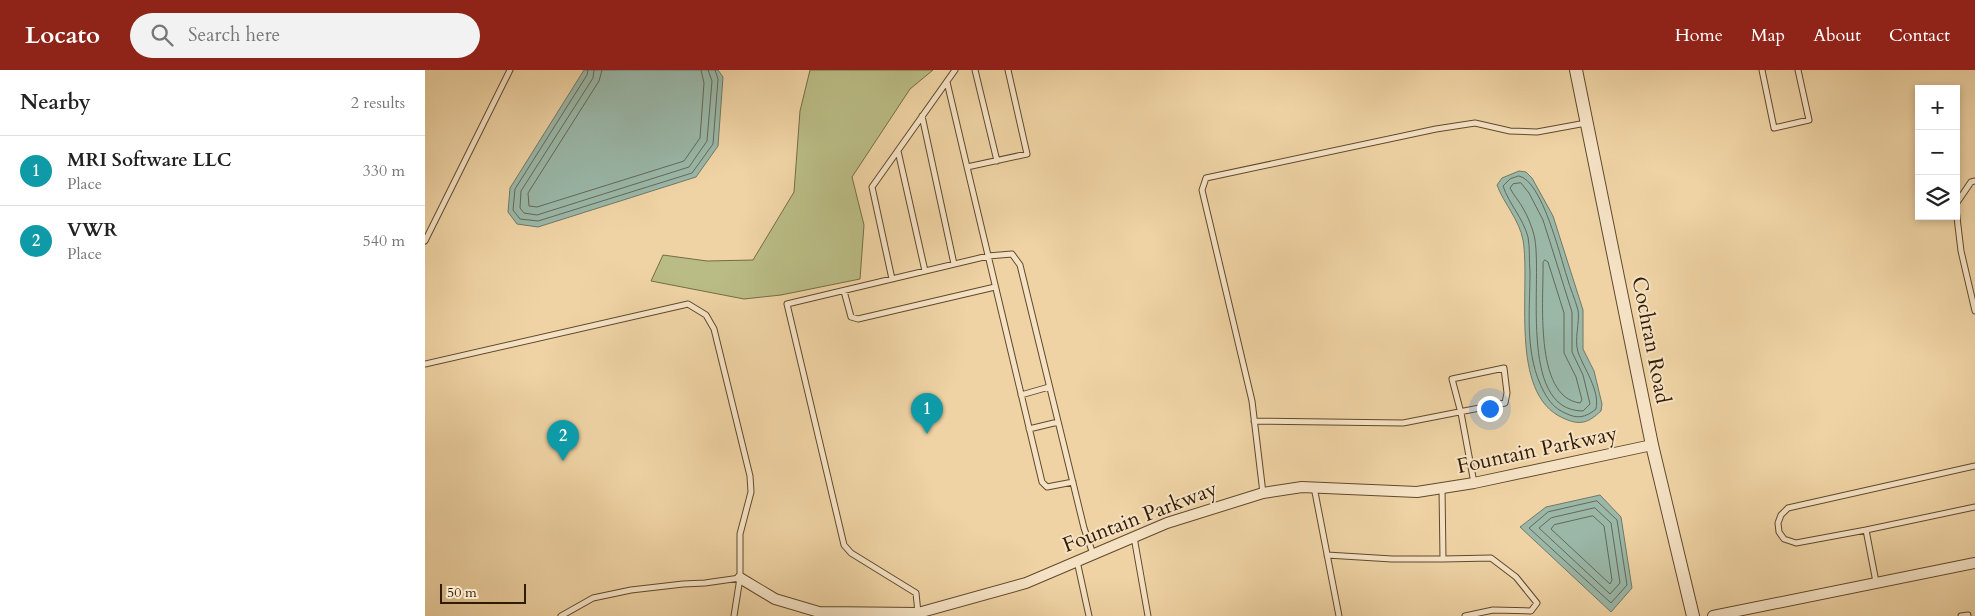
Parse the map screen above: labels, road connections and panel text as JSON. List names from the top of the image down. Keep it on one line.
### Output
{"streets":{"street":["Cochran Road","Fountain Parkway"]},"crossings":[["Cochran Road","Fountain Parkway"]],"scale_bar":"50 m","page":{"header":"Locato","search":"Search here","nav":["Home","Map","About","Contact"],"heading":["Nearby","2 results"],"map_buttons":["+","−"],"list":[{"mark":"1","name":"MRI Software LLC","note":"Place","value":"330 m"},{"mark":"2","name":"VWR","note":"Place","value":"540 m"}],"pins":["1","2"],"scale":"50 m"}}
